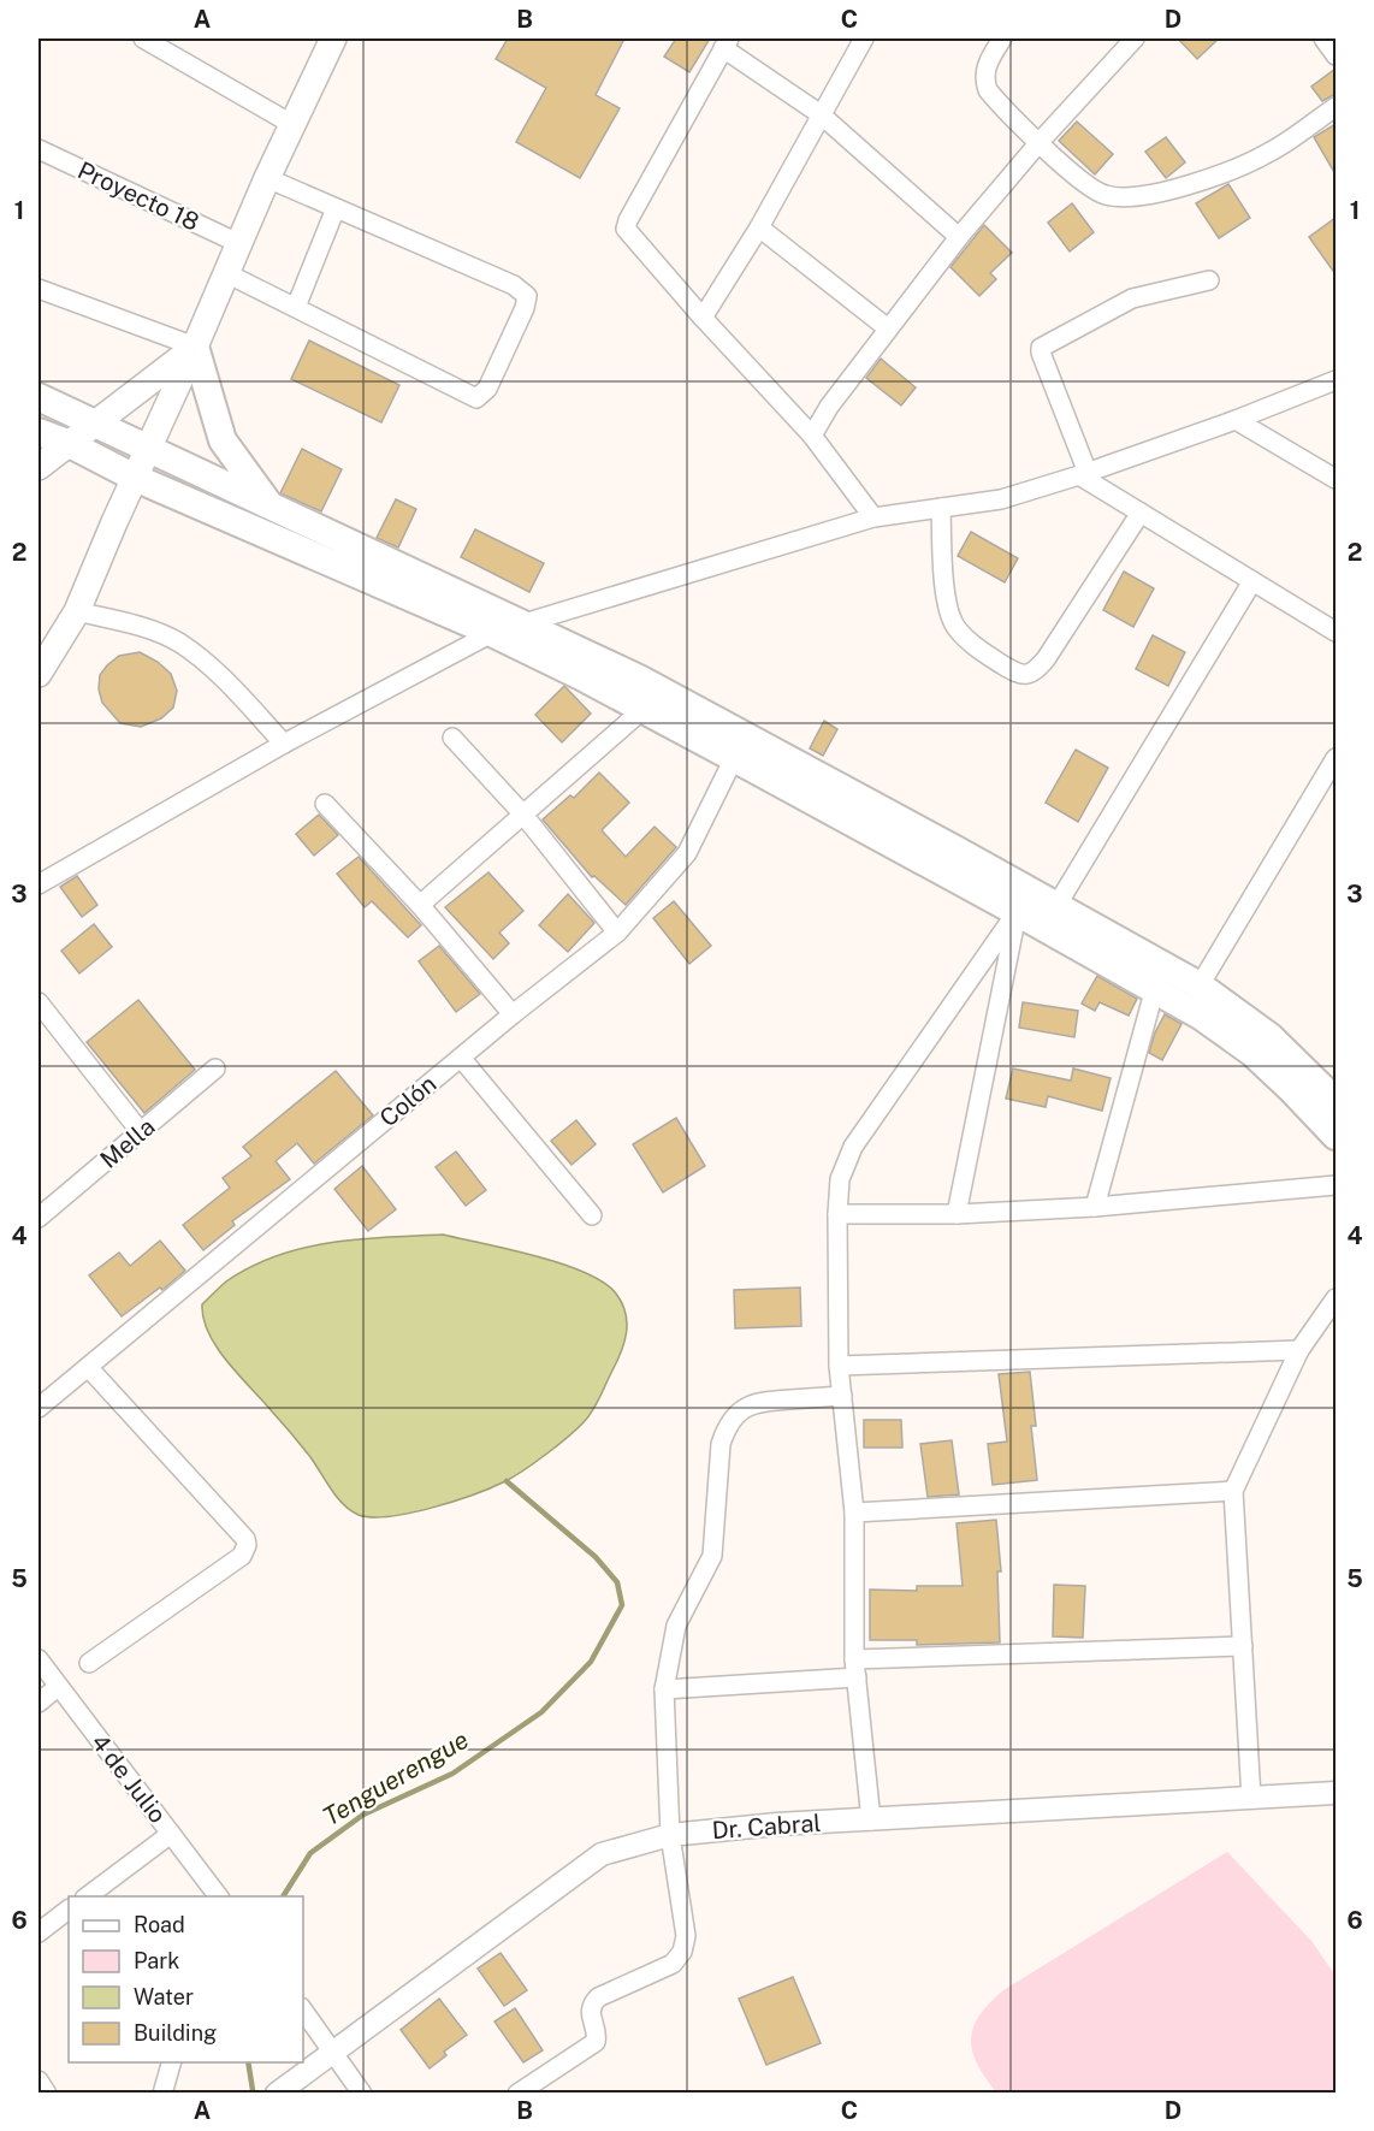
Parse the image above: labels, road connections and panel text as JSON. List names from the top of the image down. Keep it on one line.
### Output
{"streets":{"street":["Proyecto 18","Colón","Mella","4 de Julio","Dr. Cabral"]},"water":["Tenguerengue"],"legend":["Road","Park","Water","Building"],"grid":{"columns":["A","B","C","D"],"rows":["1","2","3","4","5","6"]}}
